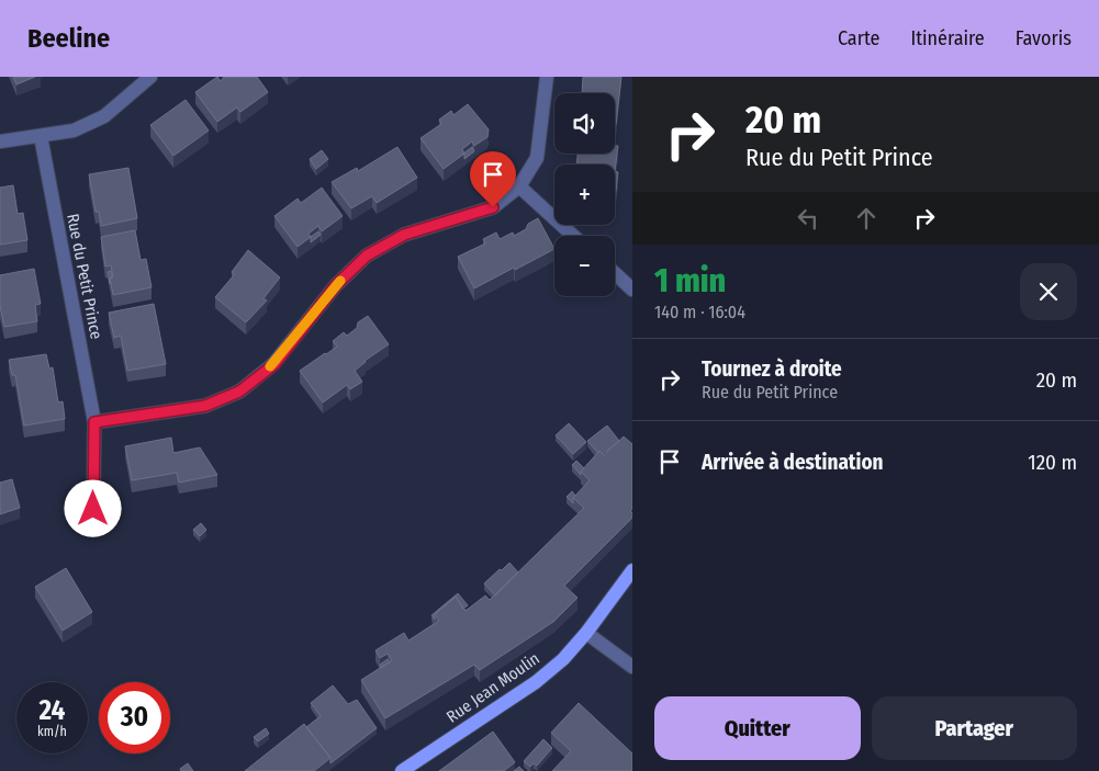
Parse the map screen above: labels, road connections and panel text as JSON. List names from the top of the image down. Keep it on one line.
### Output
{"streets":{"main road":["Rue Jean Moulin"],"street":["Rue du Petit Prince"]},"page":{"header":"Beeline","nav":["Carte","Itinéraire","Favoris"],"turn":["20 m","Rue du Petit Prince"],"map_buttons":["+","−"],"heading":["1 min","140 m · 16:04"],"list":[{"name":"Tournez à droite","note":"Rue du Petit Prince","value":"20 m"},{"name":"Arrivée à destination","value":"120 m"}],"speed":"24 km/h","limit":"30","buttons":["Quitter","Partager"]}}
